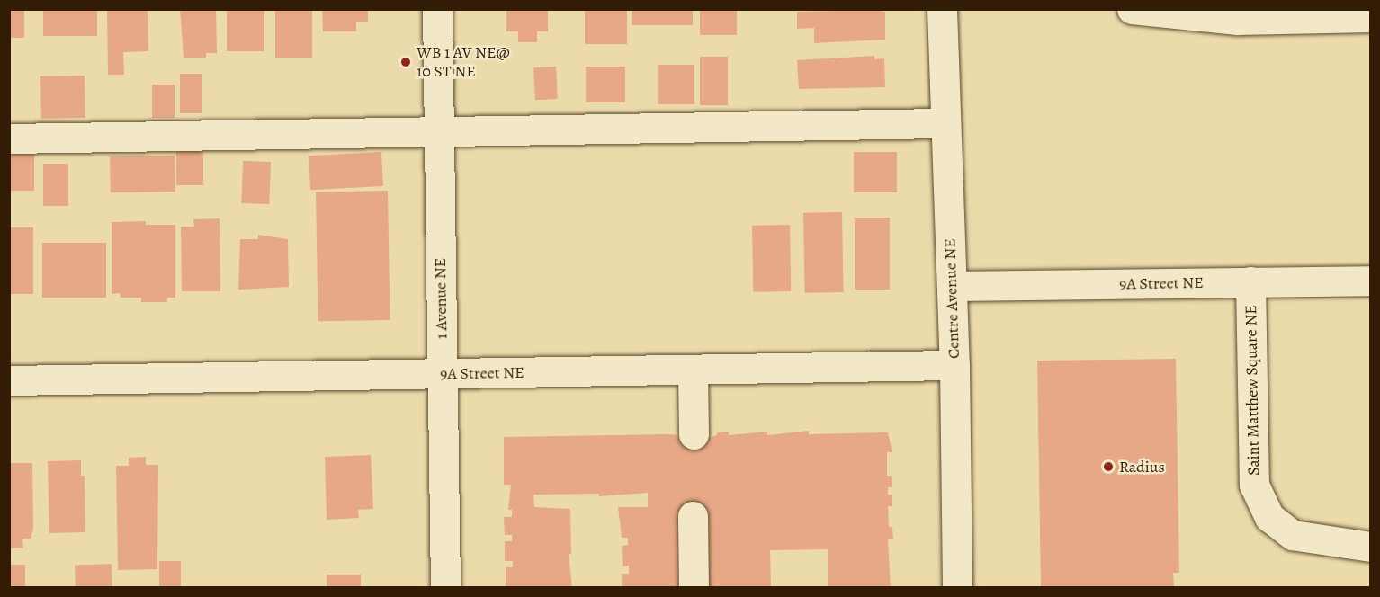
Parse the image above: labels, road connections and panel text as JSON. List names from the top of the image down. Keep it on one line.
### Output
{"streets":{"street":["9A Street NE","1 Avenue NE","Centre Avenue NE","Saint Matthew Square NE"]},"crossings":[["9A Street NE","1 Avenue NE"],["9A Street NE","Centre Avenue NE"],["9A Street NE","Saint Matthew Square NE"]],"places":["WB 1 AV NE@ 10 ST NE","Radius"]}
